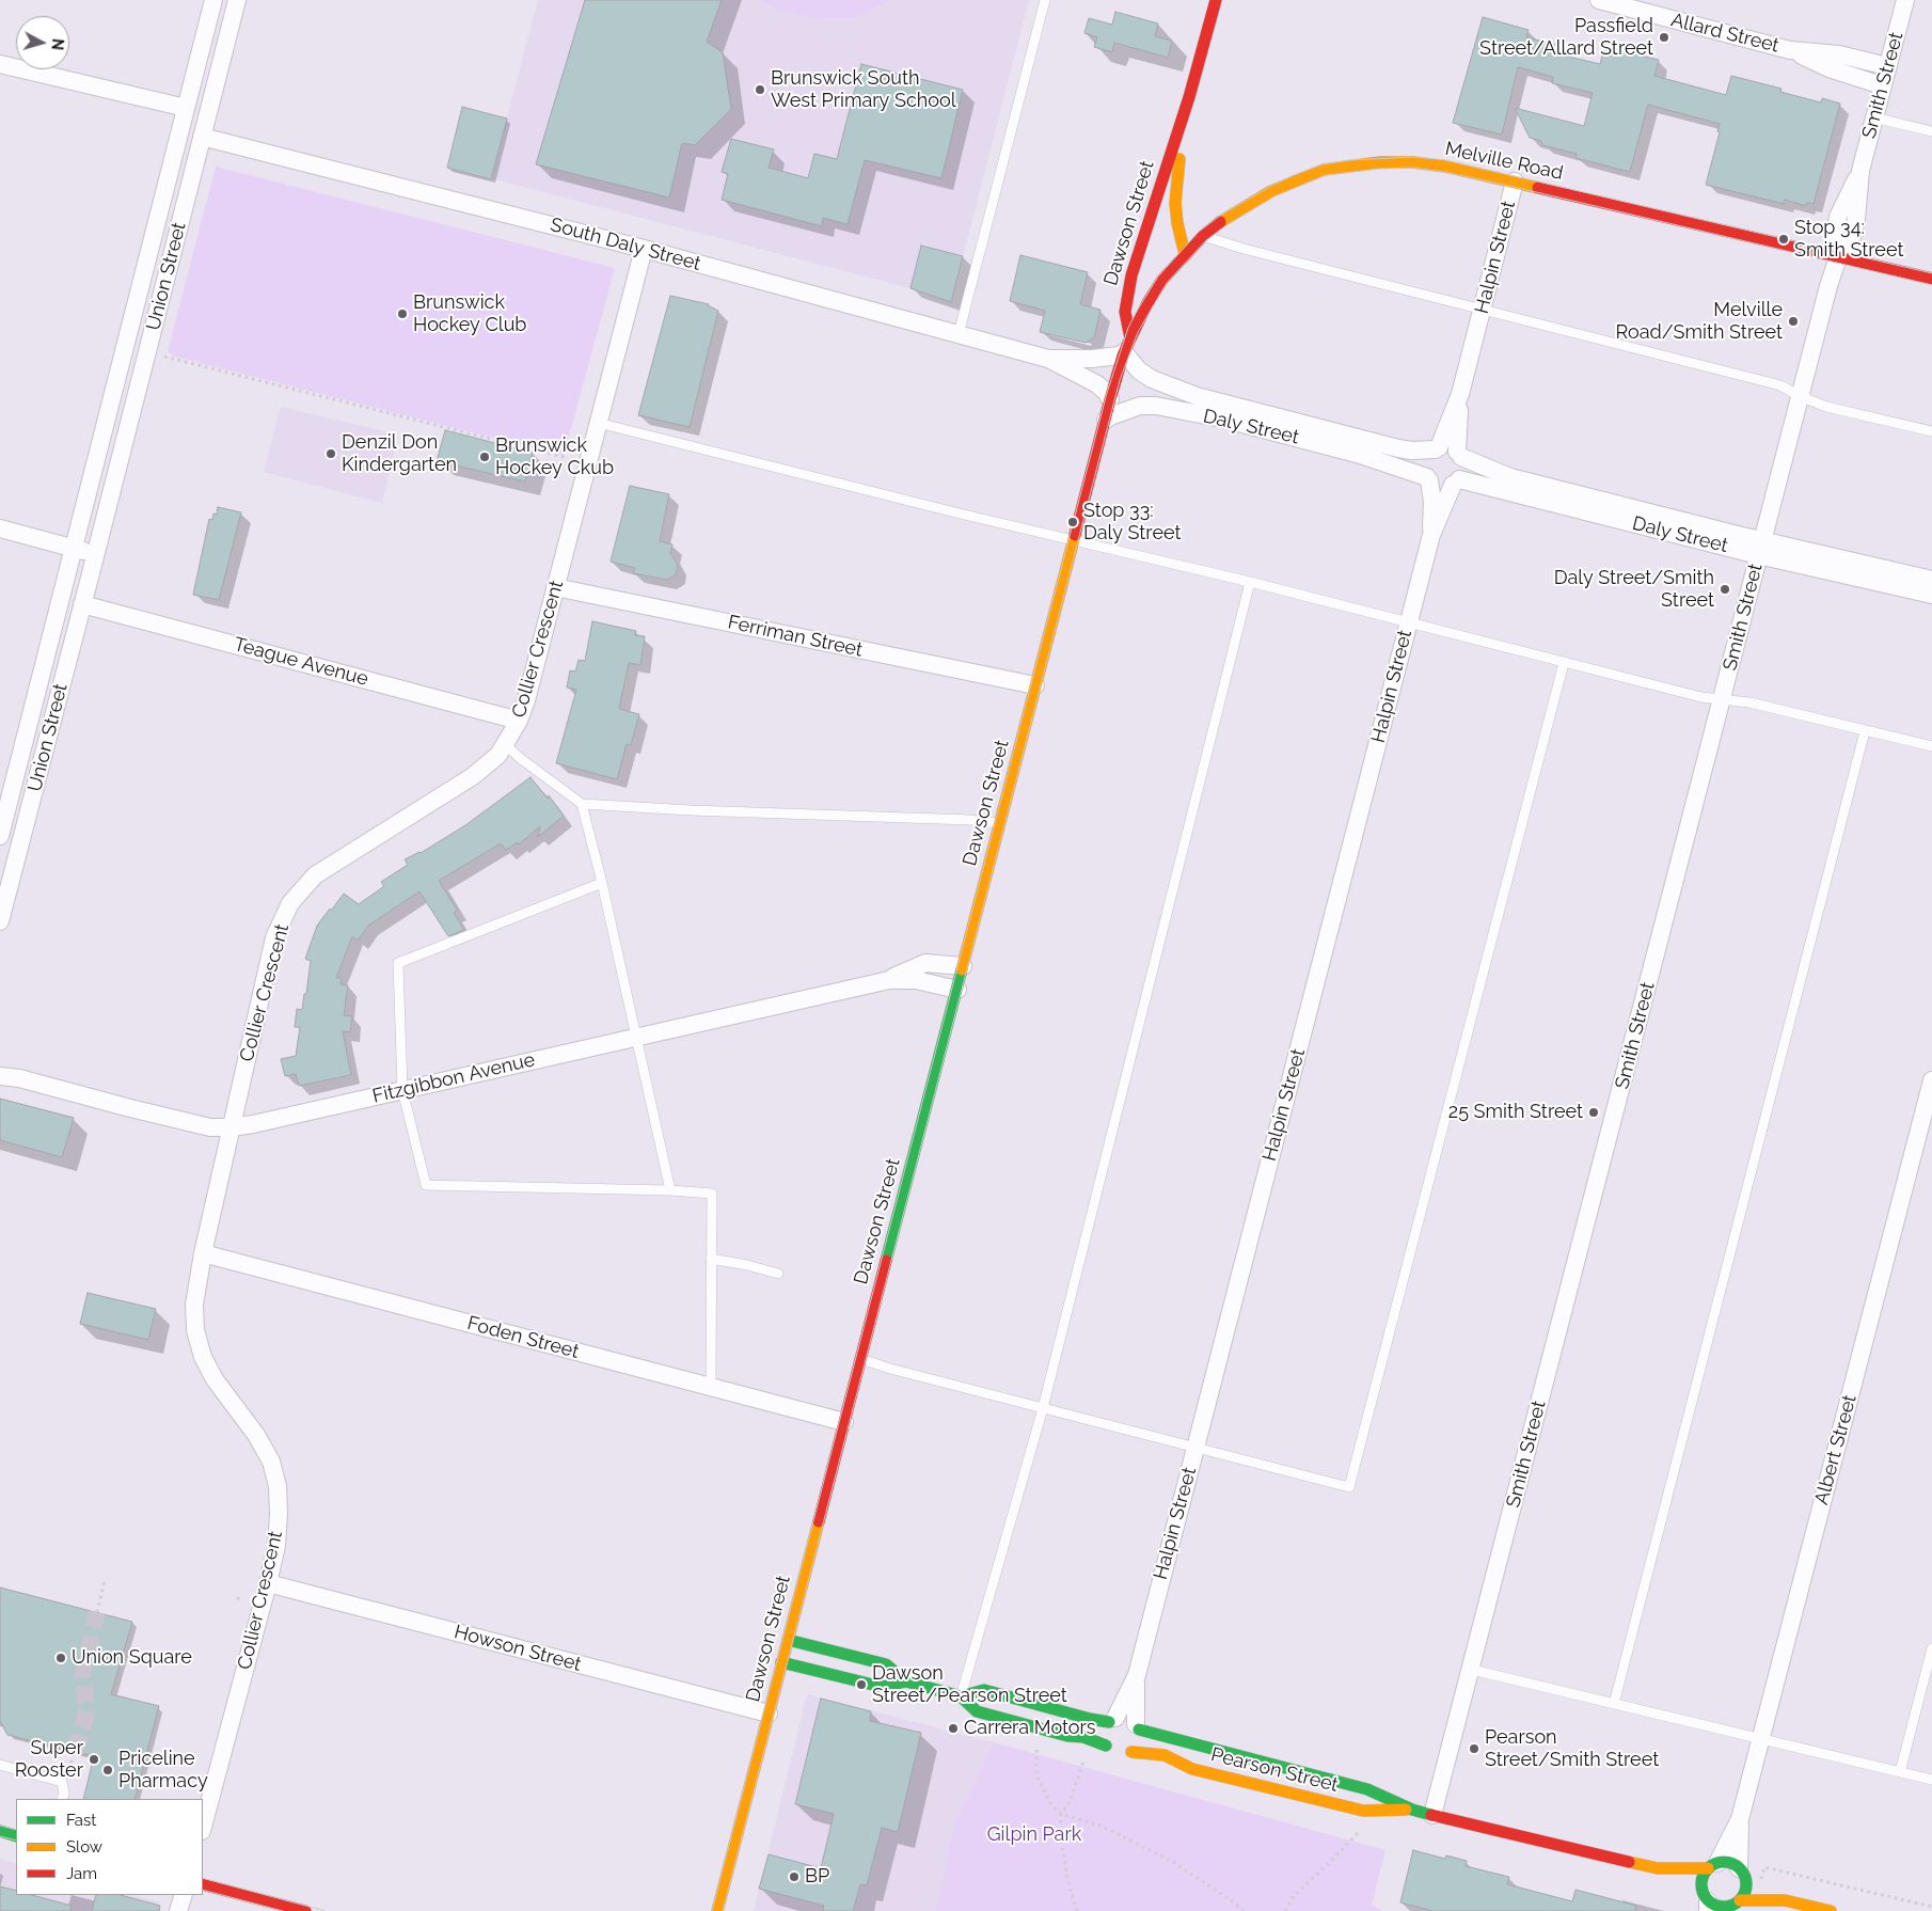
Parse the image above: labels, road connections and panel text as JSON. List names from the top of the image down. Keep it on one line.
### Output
{"streets":{"main road":["Melville Road","Dawson Street","Pearson Street"],"street":["Allard Street","Smith Street","South Daly Street","Halpin Street","Union Street","Daly Street","Ferriman Street","Collier Crescent","Teague Avenue","Fitzgibbon Avenue","Foden Street","Albert Street","Howson Street"]},"crossings":[["Allard Street","Smith Street"],["Smith Street","Melville Road"],["Smith Street","Daly Street"],["Smith Street","Pearson Street"],["Melville Road","Dawson Street"],["Melville Road","South Daly Street"],["Melville Road","Halpin Street"],["Melville Road","Daly Street"],["Dawson Street","South Daly Street"],["Dawson Street","Daly Street"],["Dawson Street","Ferriman Street"],["Dawson Street","Fitzgibbon Avenue"],["Dawson Street","Foden Street"],["Dawson Street","Howson Street"],["Dawson Street","Pearson Street"],["South Daly Street","Union Street"],["South Daly Street","Daly Street"],["South Daly Street","Collier Crescent"],["Halpin Street","Daly Street"],["Halpin Street","Pearson Street"],["Union Street","Teague Avenue"],["Ferriman Street","Collier Crescent"],["Collier Crescent","Teague Avenue"],["Collier Crescent","Fitzgibbon Avenue"],["Collier Crescent","Foden Street"],["Collier Crescent","Howson Street"],["Albert Street","Pearson Street"]],"parks":["Gilpin Park"],"places":["Passfield Street/Allard Street","Brunswick South West Primary School","Stop 34: Smith Street","Brunswick Hockey Club","Melville Road/Smith Street","Denzil Don Kindergarten","Brunswick Hockey Ckub","Stop 33: Daly Street","Daly Street/Smith Street","25 Smith Street","Union Square","Dawson Street/Pearson Street","Carrera Motors","Pearson Street/Smith Street","Super Rooster","Priceline Pharmacy","BP"],"legend":["Fast","Slow","Jam"],"north":"right"}
